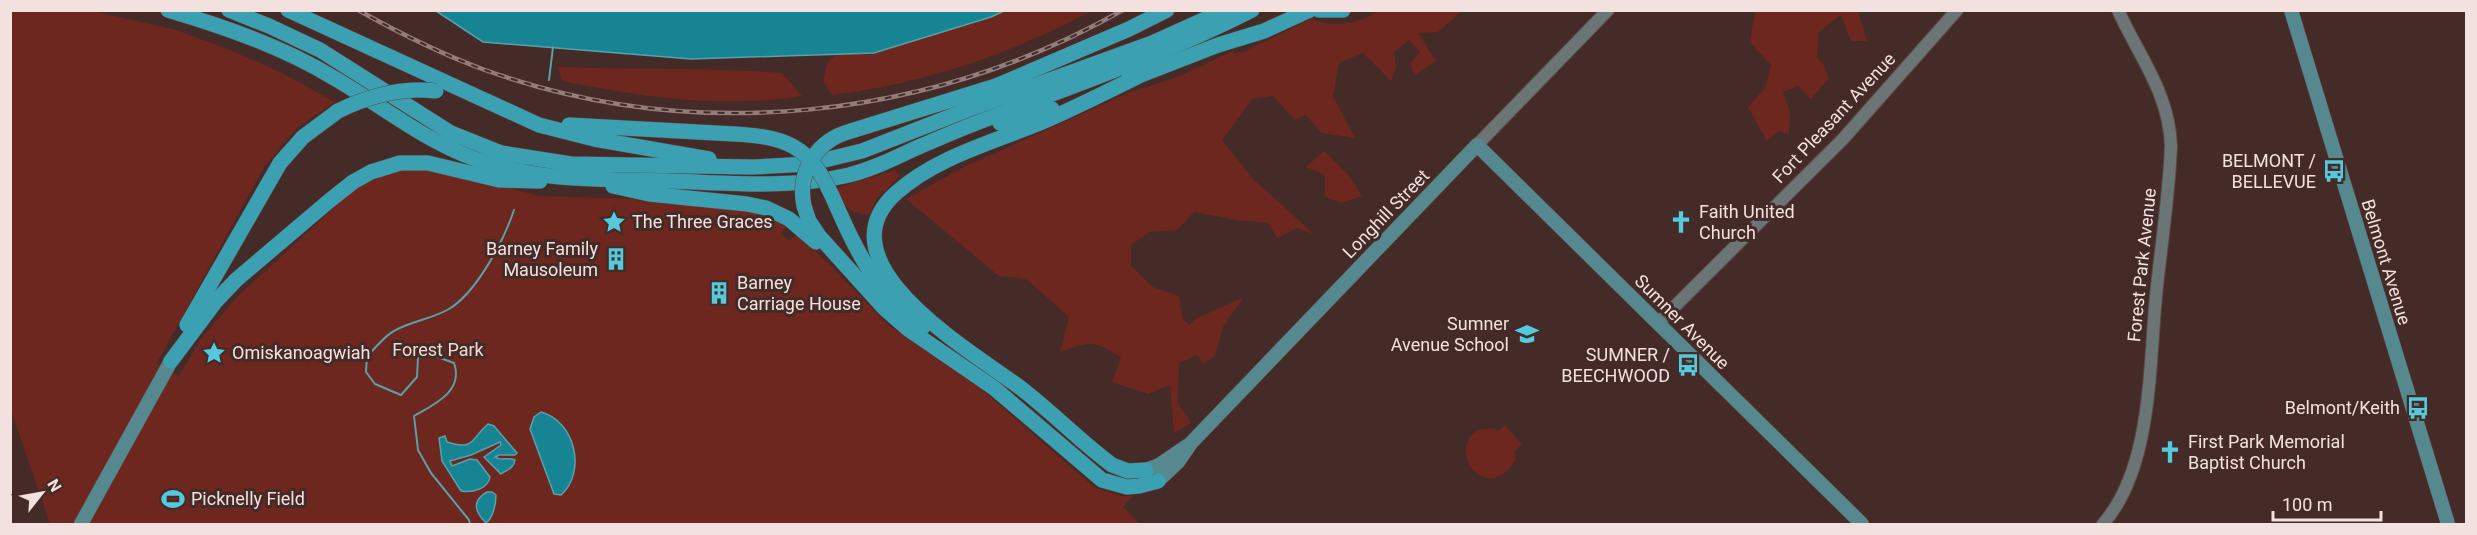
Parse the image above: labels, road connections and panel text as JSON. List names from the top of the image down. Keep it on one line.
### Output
{"streets":{"main road":["Longhill Street","Belmont Avenue","Sumner Avenue"],"street":["Fort Pleasant Avenue","Forest Park Avenue"]},"crossings":[["Fort Pleasant Avenue","Sumner Avenue"],["Longhill Street","Sumner Avenue"]],"parks":["Forest Park"],"places":{"bus stop":["BELMONT / BELLEVUE","SUMNER / BEECHWOOD","Belmont/Keith"],"place":["The Three Graces","Omiskanoagwiah"],"church":["Faith United Church","First Park Memorial Baptist Church"],"building":["Barney Family Mausoleum","Barney Carriage House"],"school or university":["Sumner Avenue School"],"sports":["Picknelly Field"]},"scale_bar":"100 m","north":"top right"}
